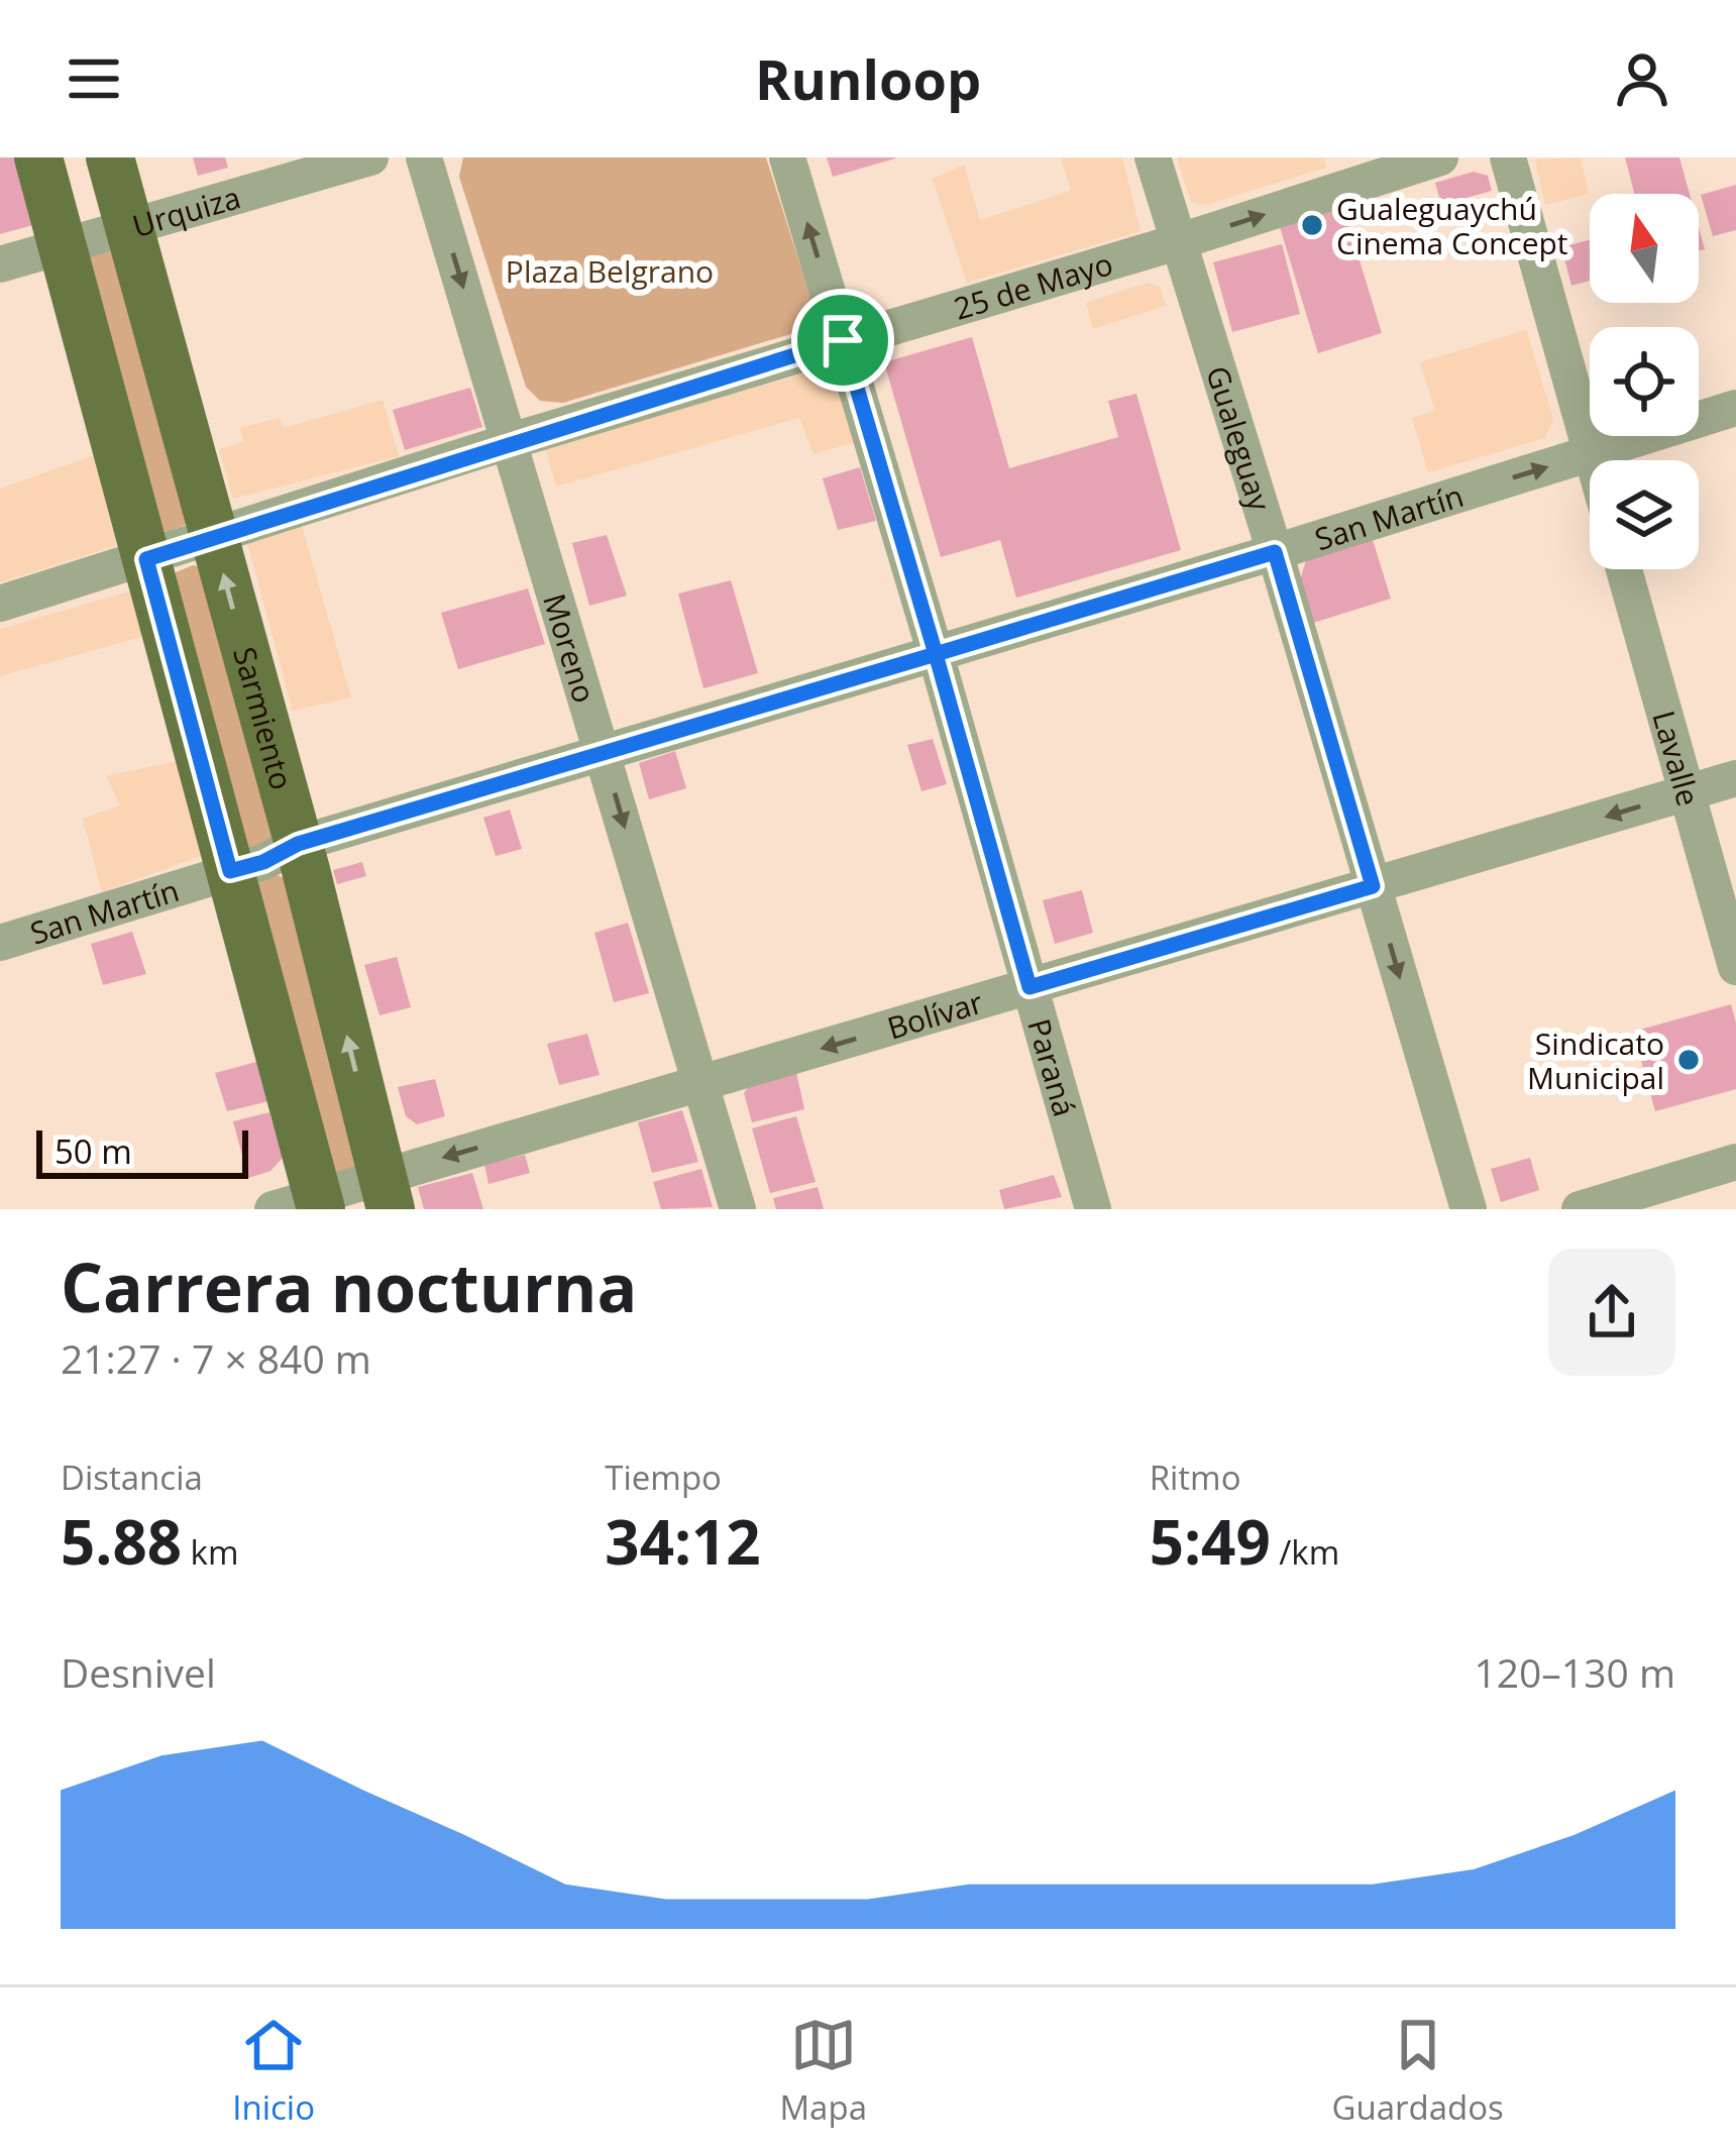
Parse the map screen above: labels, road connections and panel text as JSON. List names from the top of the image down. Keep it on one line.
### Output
{"streets":{"main road":["Sarmiento"],"street":["Urquiza","25 de Mayo","Gualeguay","San Martín","Moreno","Lavalle","Bolívar","Paraná"]},"crossings":[["Urquiza","Sarmiento"],["25 de Mayo","Gualeguay"],["25 de Mayo","Moreno"],["25 de Mayo","Sarmiento"],["25 de Mayo","Paraná"],["Gualeguay","San Martín"],["Gualeguay","Bolívar"],["San Martín","Moreno"],["San Martín","Sarmiento"],["San Martín","Paraná"],["Moreno","Bolívar"],["Sarmiento","Bolívar"],["Lavalle","Bolívar"],["Bolívar","Paraná"]],"one_way":["Moreno","Bolívar"],"parks":["Plaza Belgrano"],"places":["Gualeguaychú Cinema Concept","Sindicato Municipal"],"scale_bar":"50 m","north":"top","page":{"header":"Runloop","scale":"50 m","heading":["Carrera nocturna","21:27 · 7 × 840 m"],"stats":[["Distancia","5.88 km"],["Tiempo","34:12"],["Ritmo","5:49 /km"]],"chart":["Desnivel","120–130 m"],"tabs":["Inicio","Mapa","Guardados"]}}
